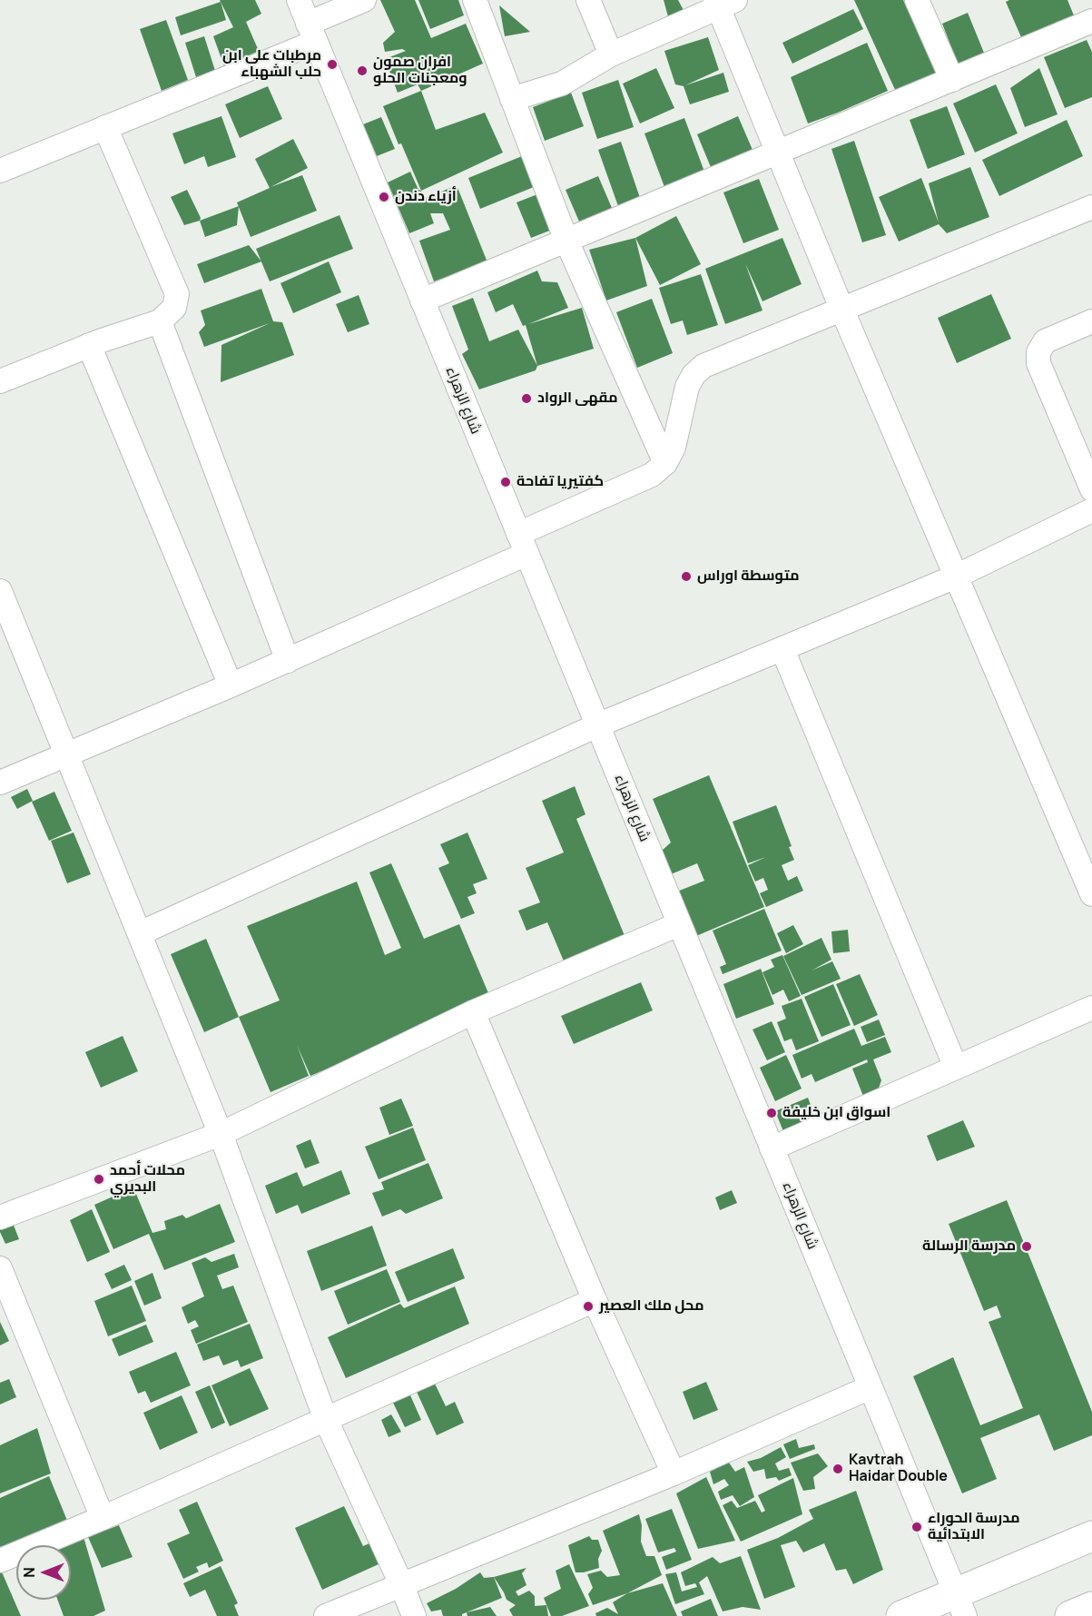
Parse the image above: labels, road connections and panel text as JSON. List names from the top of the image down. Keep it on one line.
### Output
{"streets":{"street":["شارع الزهراء"]},"places":["مرطبات علي ابن حلب الشهباء","افران صمون ومعجنات الحلو","أزياء دندن","مقهى الرواد","كفتيريا تفاحة","متوسطة اوراس","اسواق ابن خليفة","محلات أحمد البديري","مدرسة الرسالة","محل ملك العصير","Kavtrah Haidar Double","مدرسة الحوراء الابتدائية"],"north":"left"}
